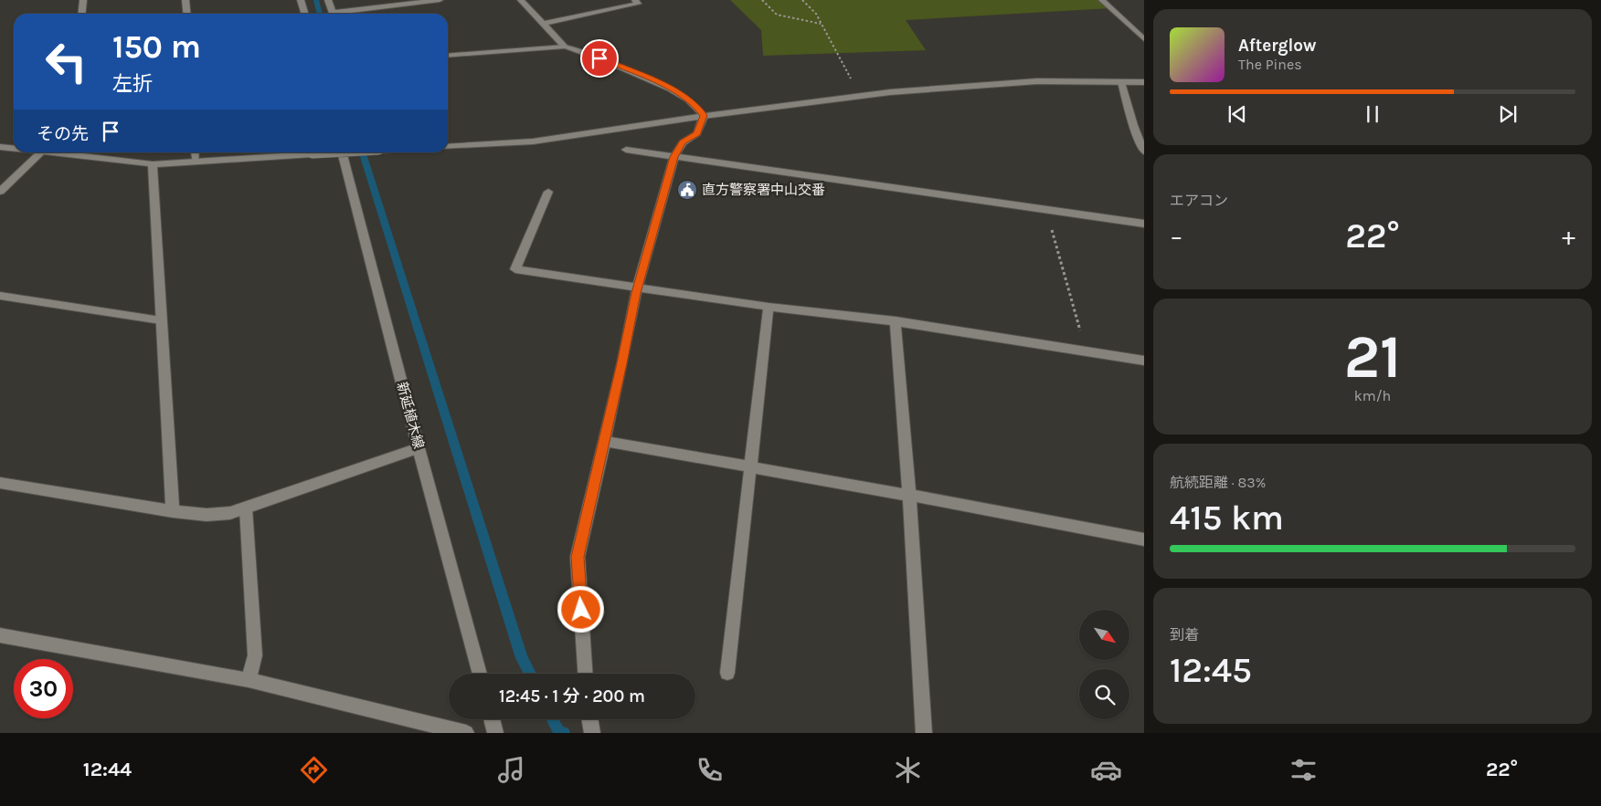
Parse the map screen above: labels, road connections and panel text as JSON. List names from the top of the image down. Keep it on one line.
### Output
{"streets":{"street":["新延植木線"]},"places":{"public building":["直方警察署中山交番"]},"north":"bottom right","page":{"turn":["150 m","左折"],"song":["Afterglow","The Pines"],"then":"その先","tile":["エアコン",["21","km/h"],["航続距離 · 83%","415 km"],["到着","12:45"]],"heat":["−","22°","+"],"limit":"30","trip":"12:45 · 1 分 · 200 m","tabs":["12:44","22°"]}}
